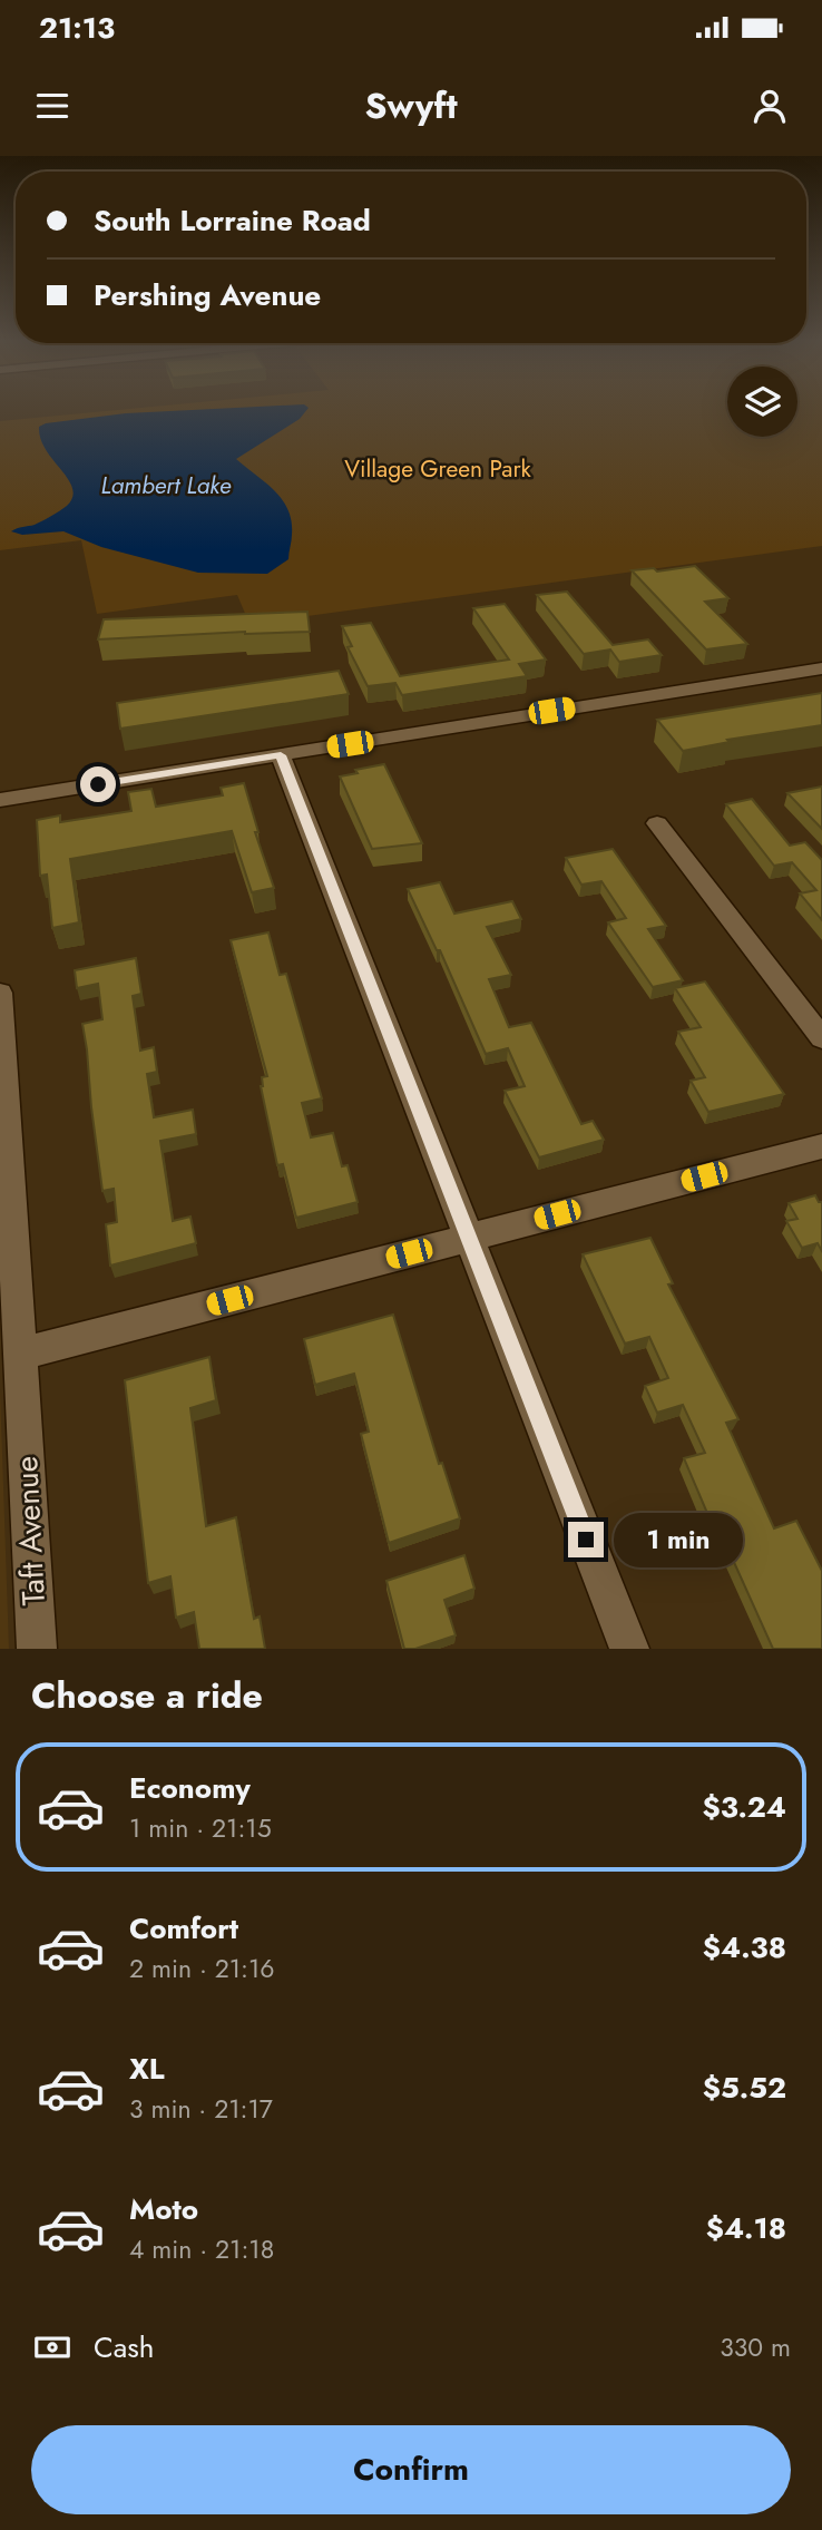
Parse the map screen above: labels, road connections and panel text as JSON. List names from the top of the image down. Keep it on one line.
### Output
{"streets":{"street":["Taft Avenue"]},"water":["Lambert Lake"],"parks":["Village Green Park"],"page":{"status":"21:13","header":"Swyft","banner":["South Lorraine Road","Pershing Avenue"],"bubble":"1 min","heading":"Choose a ride","list":[{"name":"Economy","note":"1 min · 21:15","value":"$3.24"},{"name":"Comfort","note":"2 min · 21:16","value":"$4.38"},{"name":"XL","note":"3 min · 21:17","value":"$5.52"},{"name":"Moto","note":"4 min · 21:18","value":"$4.18"}],"pay":["Cash","330 m"],"buttons":"Confirm"}}
